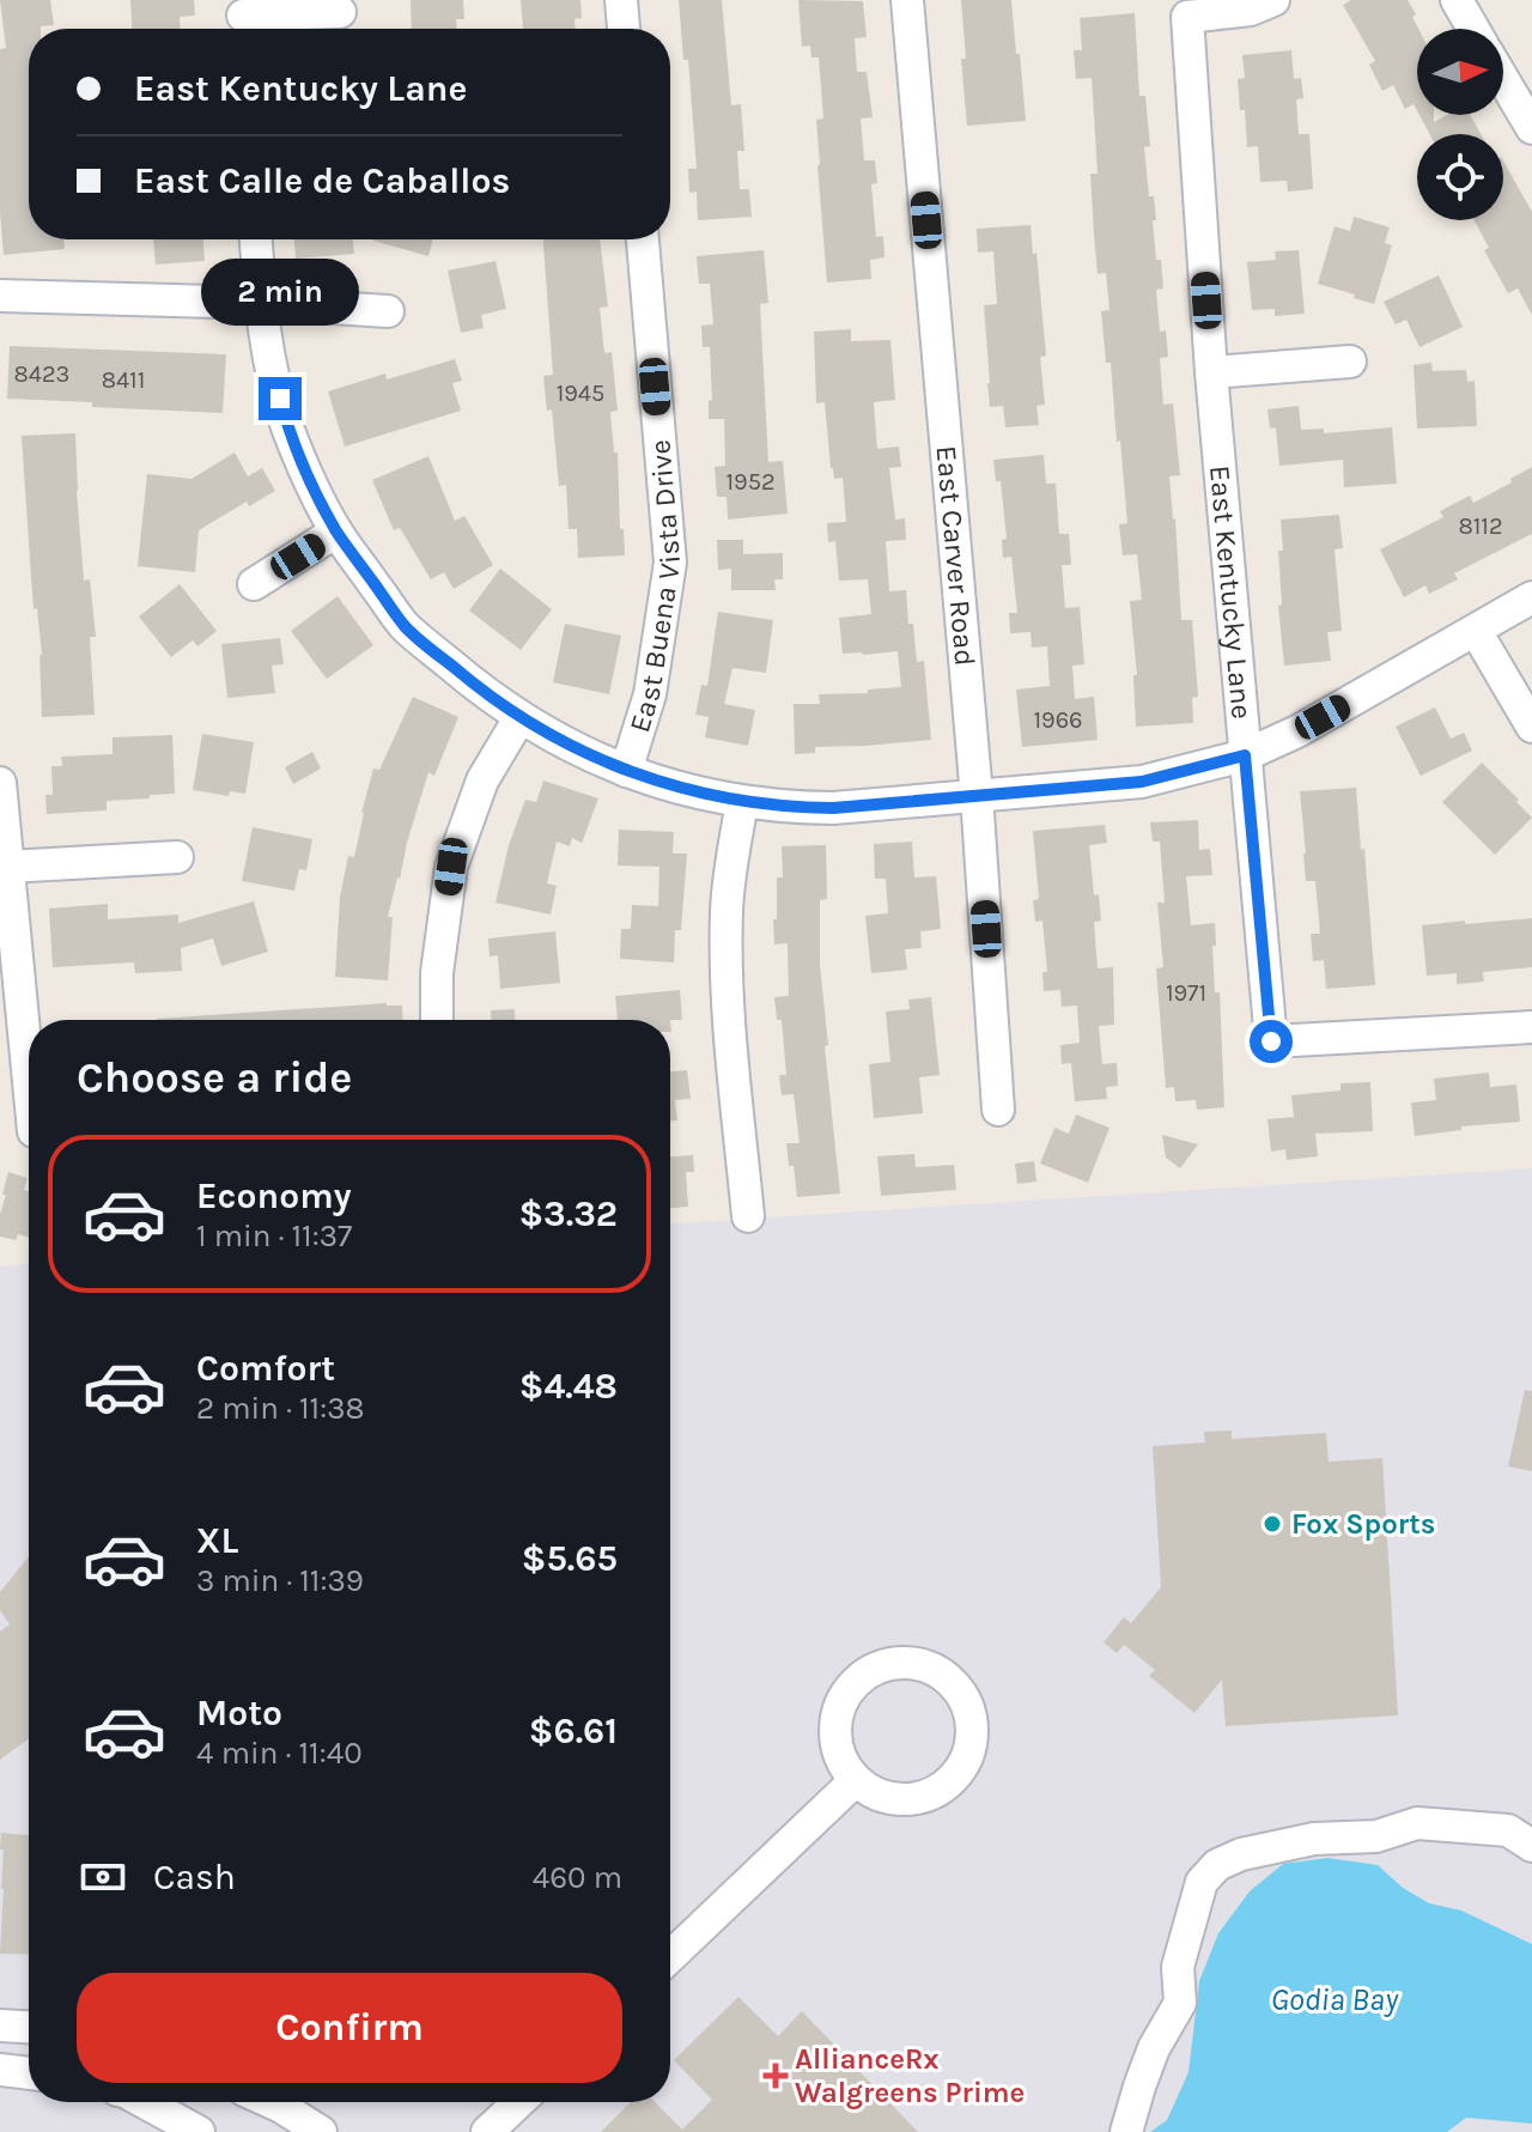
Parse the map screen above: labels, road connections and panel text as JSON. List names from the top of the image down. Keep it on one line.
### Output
{"streets":{"street":["East Carver Road","East Buena Vista Drive","East Kentucky Lane"]},"water":["Godia Bay"],"places":{"other":["Fox Sports"],"health":["AllianceRx Walgreens Prime"]},"house_numbers":["8423","8411","1945","1952","8112","1966","1971"],"north":"right","page":{"banner":["East Kentucky Lane","East Calle de Caballos"],"bubble":"2 min","heading":"Choose a ride","list":[{"name":"Economy","note":"1 min · 11:37","value":"$3.32"},{"name":"Comfort","note":"2 min · 11:38","value":"$4.48"},{"name":"XL","note":"3 min · 11:39","value":"$5.65"},{"name":"Moto","note":"4 min · 11:40","value":"$6.61"}],"pay":["Cash","460 m"],"buttons":"Confirm"}}
